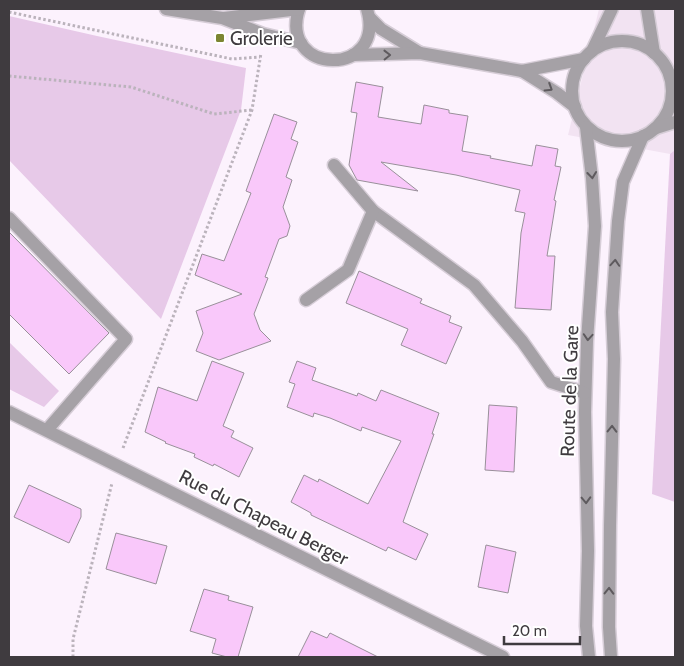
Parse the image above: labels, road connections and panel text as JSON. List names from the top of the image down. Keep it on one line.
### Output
{"streets":{"street":["Route de la Gare","Rue du Chapeau Berger"]},"places":{"transit":["Grolerie"]},"scale_bar":"20 m"}
